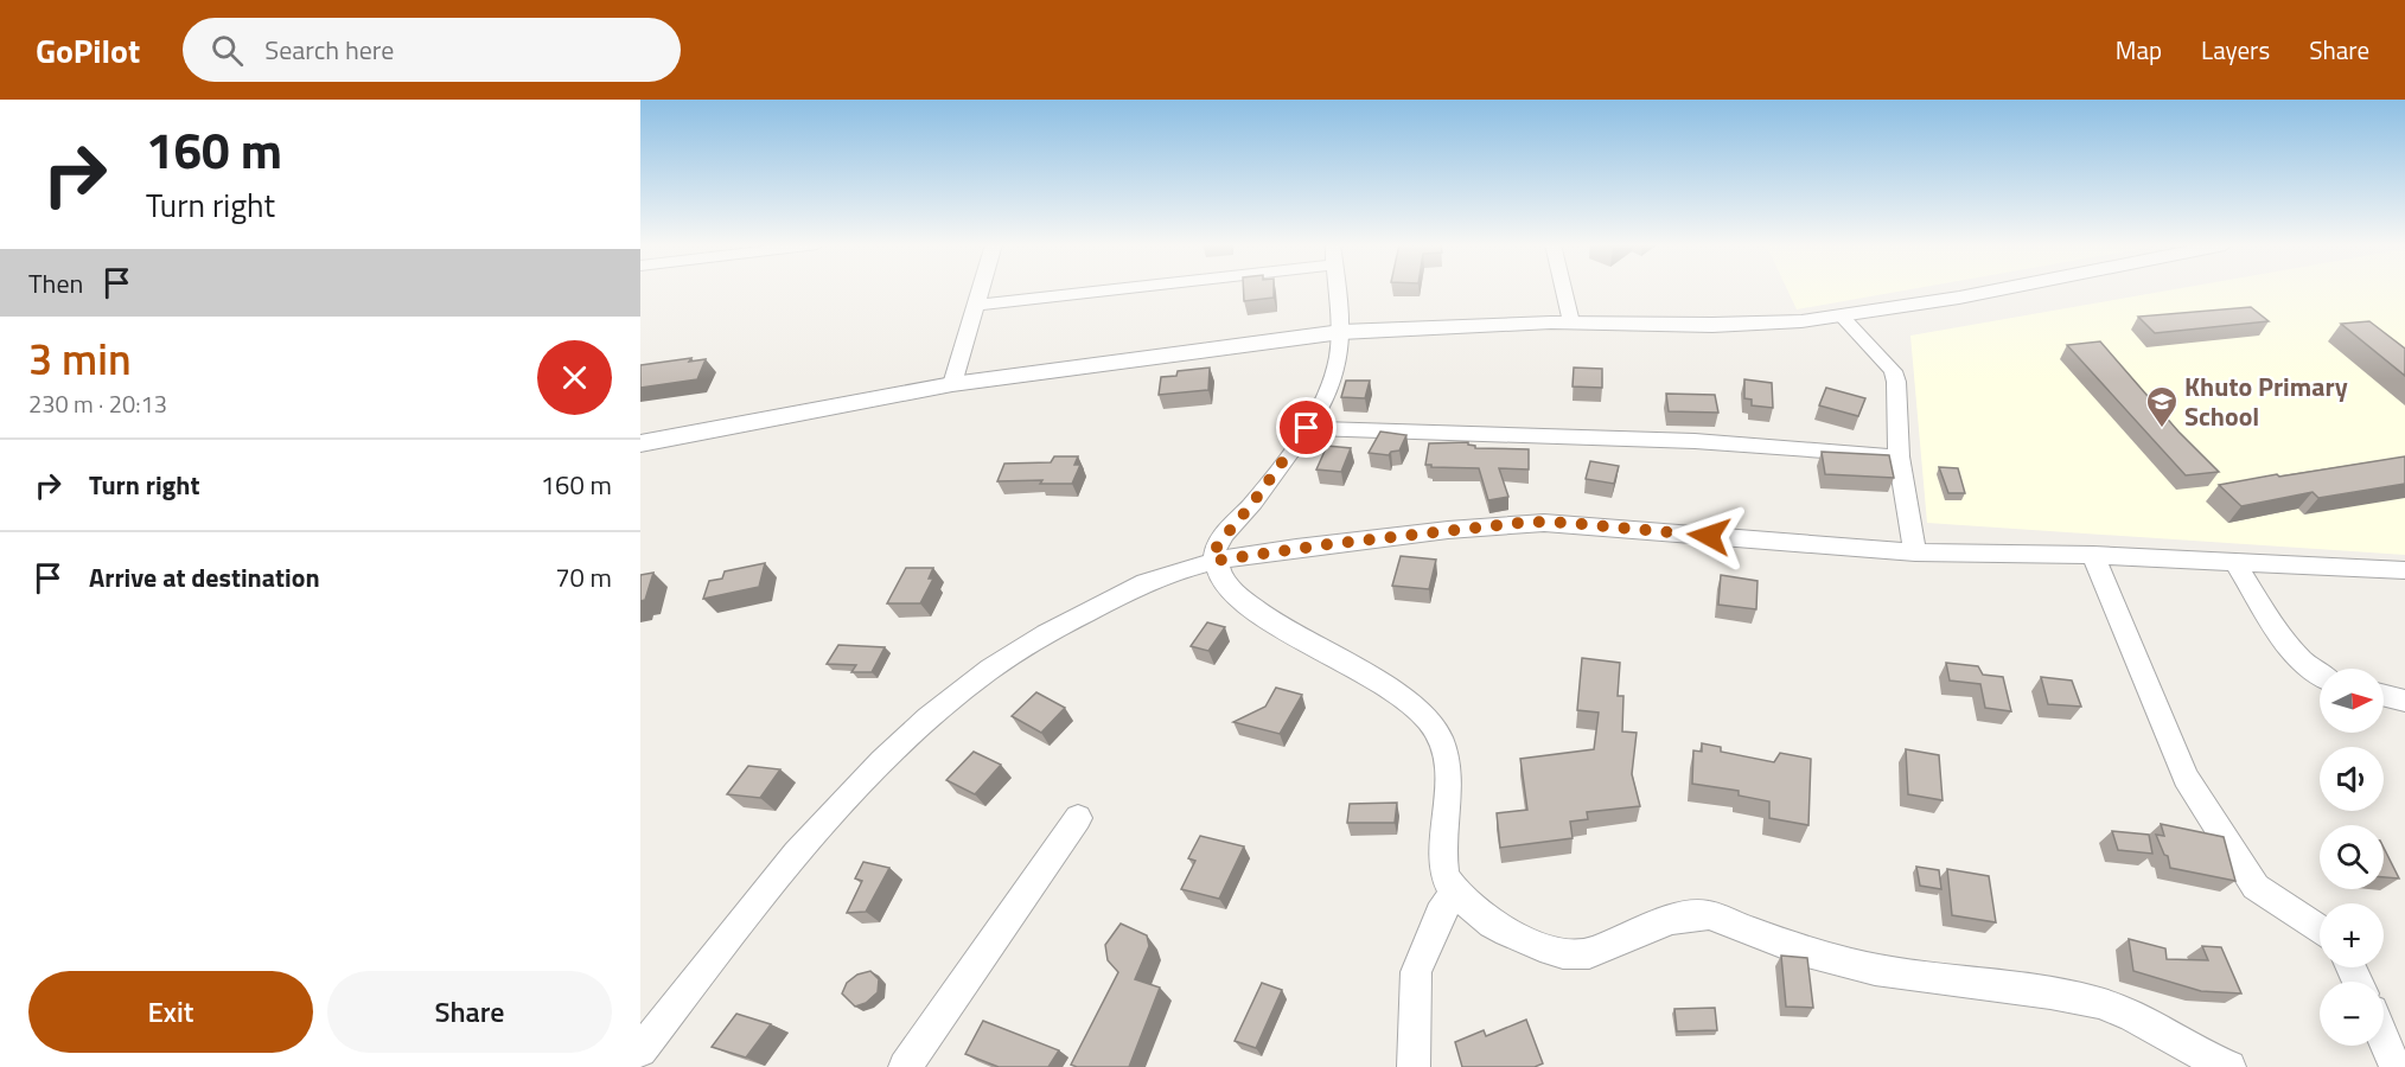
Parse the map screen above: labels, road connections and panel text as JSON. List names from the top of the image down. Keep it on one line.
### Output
{"places":{"school or university":["Khuto Primary School"]},"north":"right","page":{"header":"GoPilot","search":"Search here","nav":["Map","Layers","Share"],"turn":["160 m","Turn right"],"then":"Then","heading":["3 min","230 m · 20:13"],"list":[{"name":"Turn right","value":"160 m"},{"name":"Arrive at destination","value":"70 m"}],"map_buttons":["+","−"],"buttons":["Exit","Share"]}}
